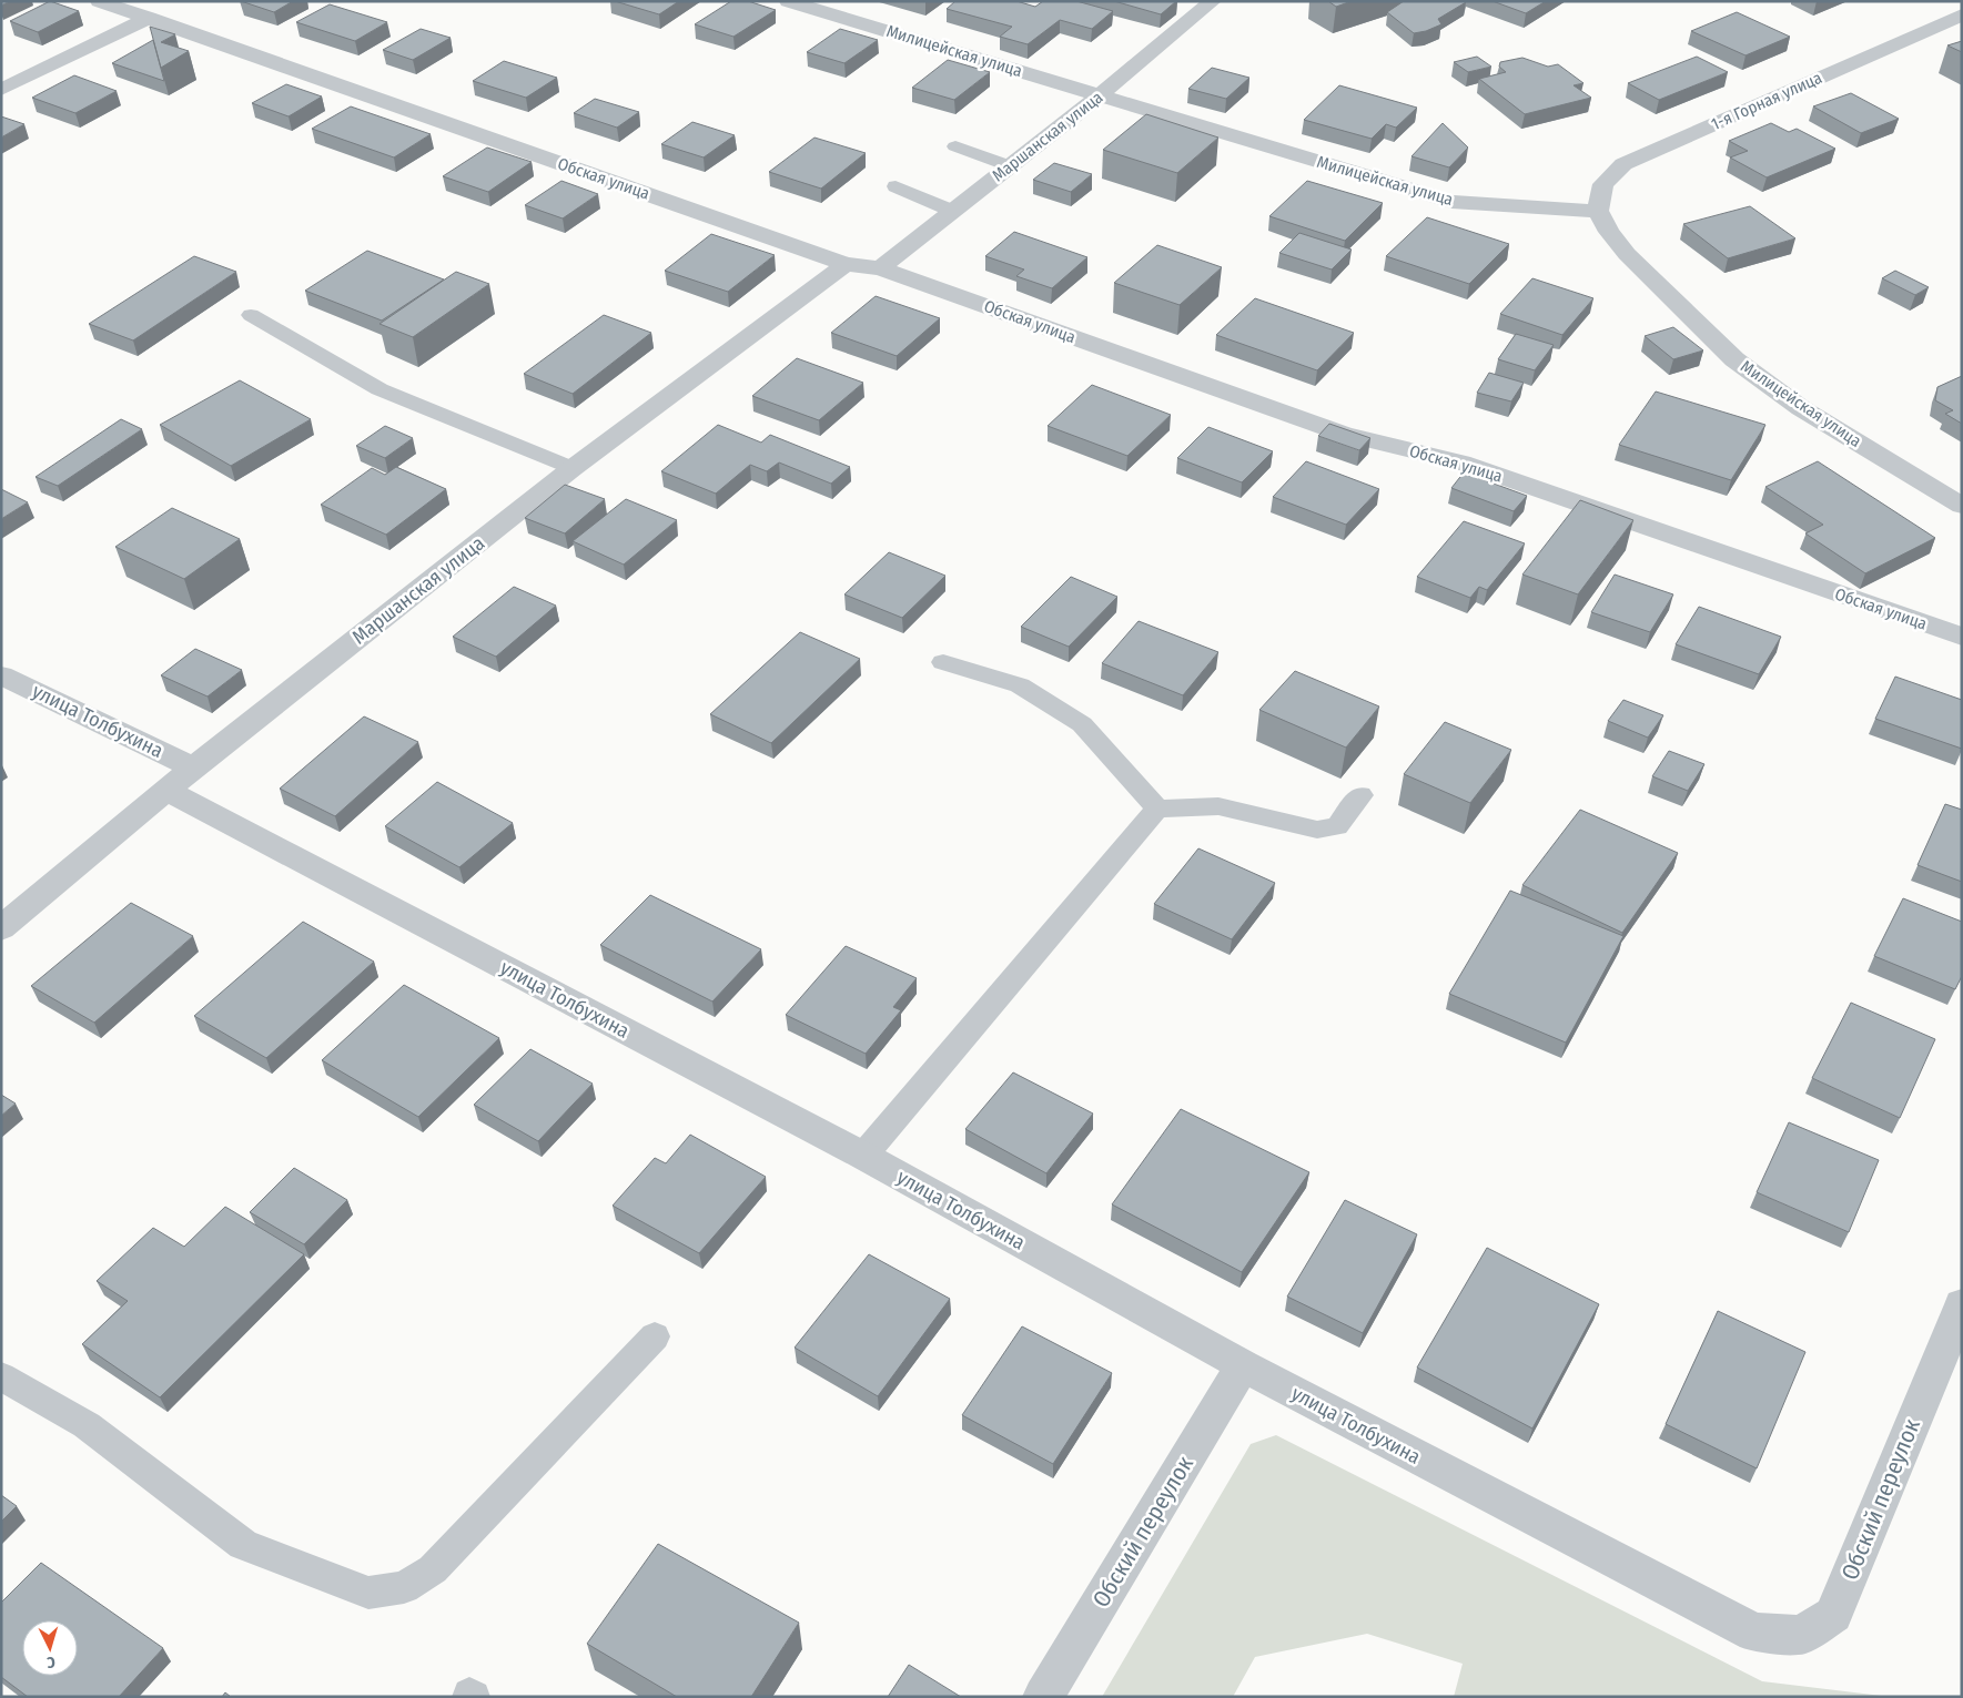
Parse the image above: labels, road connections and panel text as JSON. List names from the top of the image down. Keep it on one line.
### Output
{"streets":{"street":["Милицейская улица","1-я Горная улица","Маршанская улица","Обская улица","улица Толбухина","Обский переулок"]},"crossings":[["Милицейская улица","1-я Горная улица"],["Милицейская улица","Маршанская улица"],["Маршанская улица","Обская улица"],["Маршанская улица","улица Толбухина"],["улица Толбухина","Обский переулок"]],"north":"bottom"}
